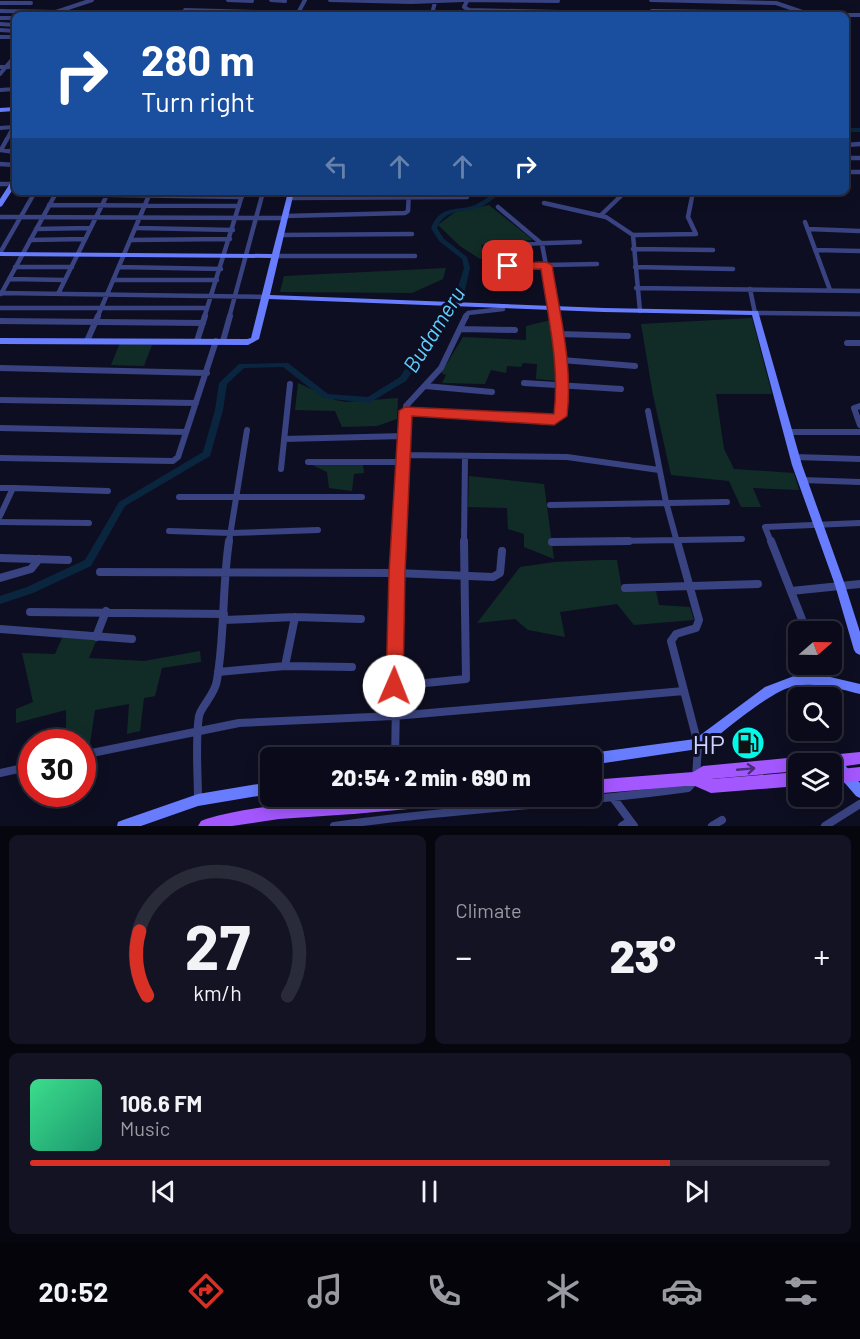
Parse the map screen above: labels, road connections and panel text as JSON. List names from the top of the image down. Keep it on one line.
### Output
{"water":["Budameru"],"places":{"fuel station":["HP"]},"north":"right","page":{"turn":["280 m","Turn right"],"limit":"30","trip":"20:54 · 2 min · 690 m","tile":"Climate","heat":["−","23°","+"],"song":["106.6 FM","Music"],"tabs":"20:52","gauge":["27","km/h"]}}
